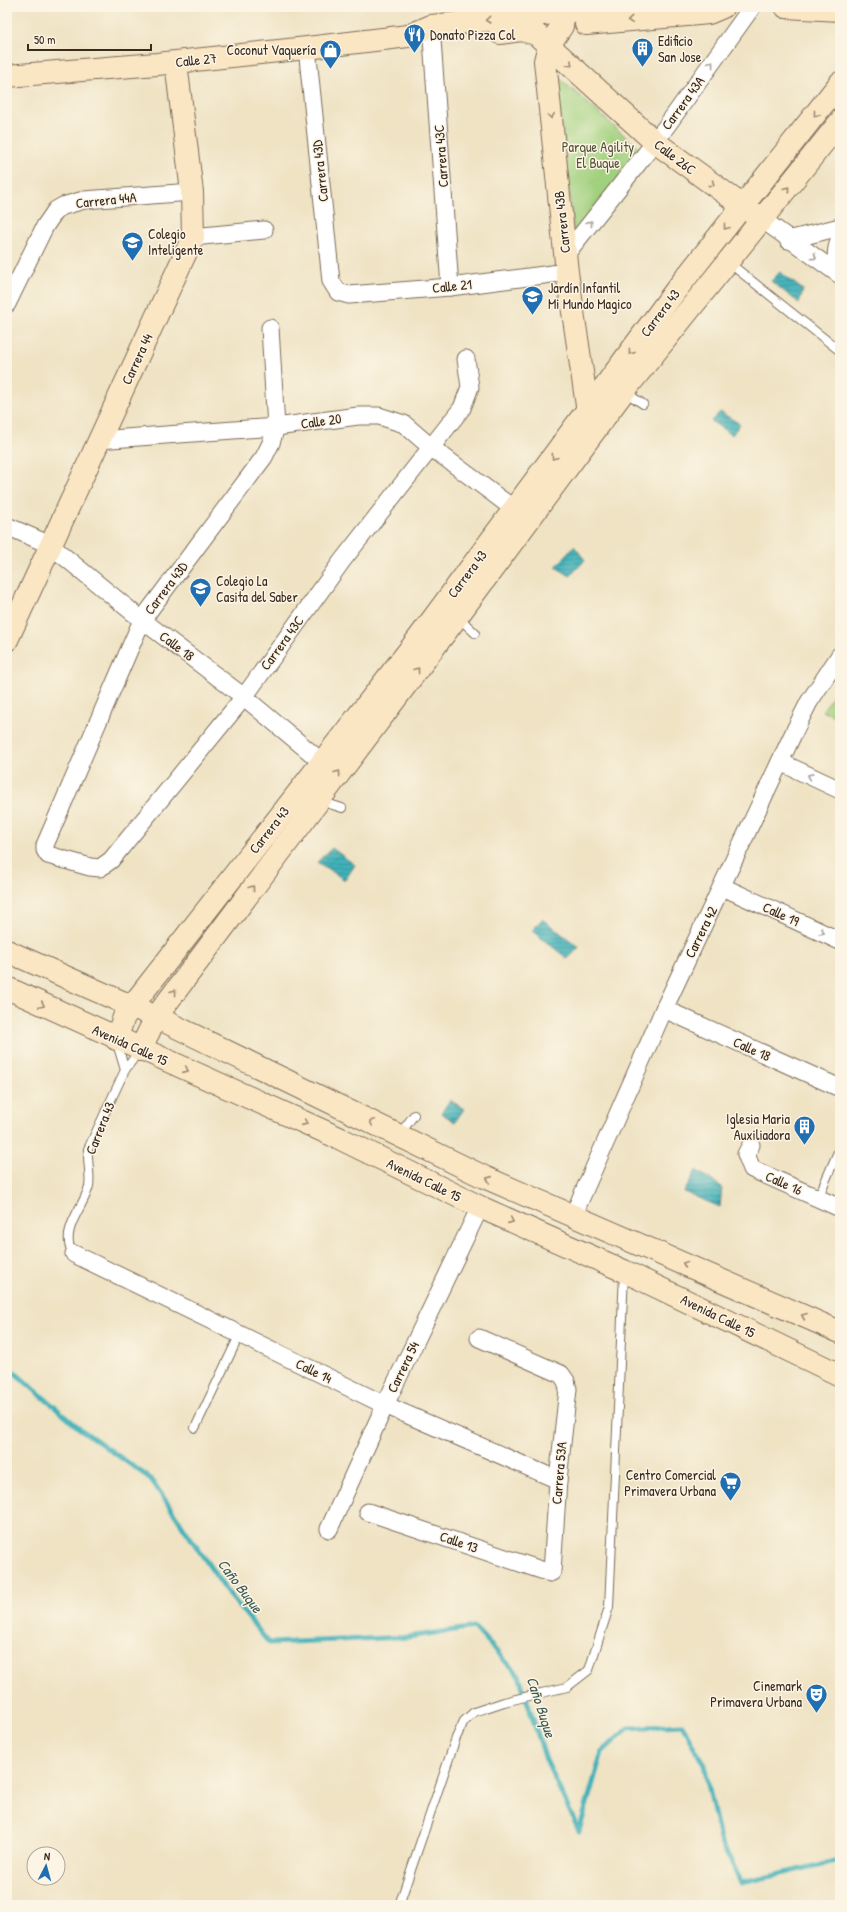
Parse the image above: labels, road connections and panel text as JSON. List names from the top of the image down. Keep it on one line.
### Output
{"streets":{"street":["Calle 27","Carrera 43A","Carrera 43C","Calle 26C","Carrera 43D","Carrera 44A","Carrera 43B","Calle 21","Carrera 43","Carrera 44","Calle 20","Calle 18","Calle 19","Carrera 42","Avenida Calle 15","Calle 16","Carrera 54","Calle 14","Carrera 53A","Calle 13"]},"crossings":[["Calle 27","Carrera 43C"],["Calle 27","Calle 26C"],["Calle 27","Carrera 43D"],["Calle 27","Carrera 43B"],["Calle 27","Carrera 44"],["Carrera 43A","Calle 26C"],["Carrera 43A","Carrera 43B"],["Carrera 43A","Calle 21"],["Carrera 43C","Carrera 43D"],["Carrera 43C","Calle 21"],["Carrera 43C","Calle 20"],["Carrera 43C","Calle 18"],["Calle 26C","Carrera 43B"],["Calle 26C","Carrera 43"],["Carrera 43D","Calle 21"],["Carrera 43D","Calle 20"],["Carrera 43D","Calle 18"],["Carrera 44A","Carrera 44"],["Carrera 43B","Calle 21"],["Carrera 43B","Carrera 43"],["Carrera 43","Calle 20"],["Carrera 43","Calle 18"],["Carrera 43","Avenida Calle 15"],["Carrera 43","Calle 14"],["Carrera 44","Calle 20"],["Carrera 44","Calle 18"],["Calle 18","Carrera 42"],["Calle 19","Carrera 42"],["Carrera 42","Avenida Calle 15"],["Avenida Calle 15","Carrera 54"],["Carrera 54","Calle 14"],["Calle 14","Carrera 53A"],["Carrera 53A","Calle 13"]],"one_way":["Carrera 43A","Calle 26C","Carrera 43B"],"water":["Caño Buque"],"parks":["Parque Agility El Buque"],"places":{"restaurant":["Donato Pizza Col"],"building":["Edificio San Jose","Iglesia Maria Auxiliadora"],"shop":["Coconut Vaquería"],"school or university":["Colegio Inteligente","Jardín Infantil Mi Mundo Magico","Colegio La Casita del Saber"],"supermarket":["Centro Comercial Primavera Urbana"],"theatre":["Cinemark Primavera Urbana"]},"scale_bar":"50 m","north":"top"}
